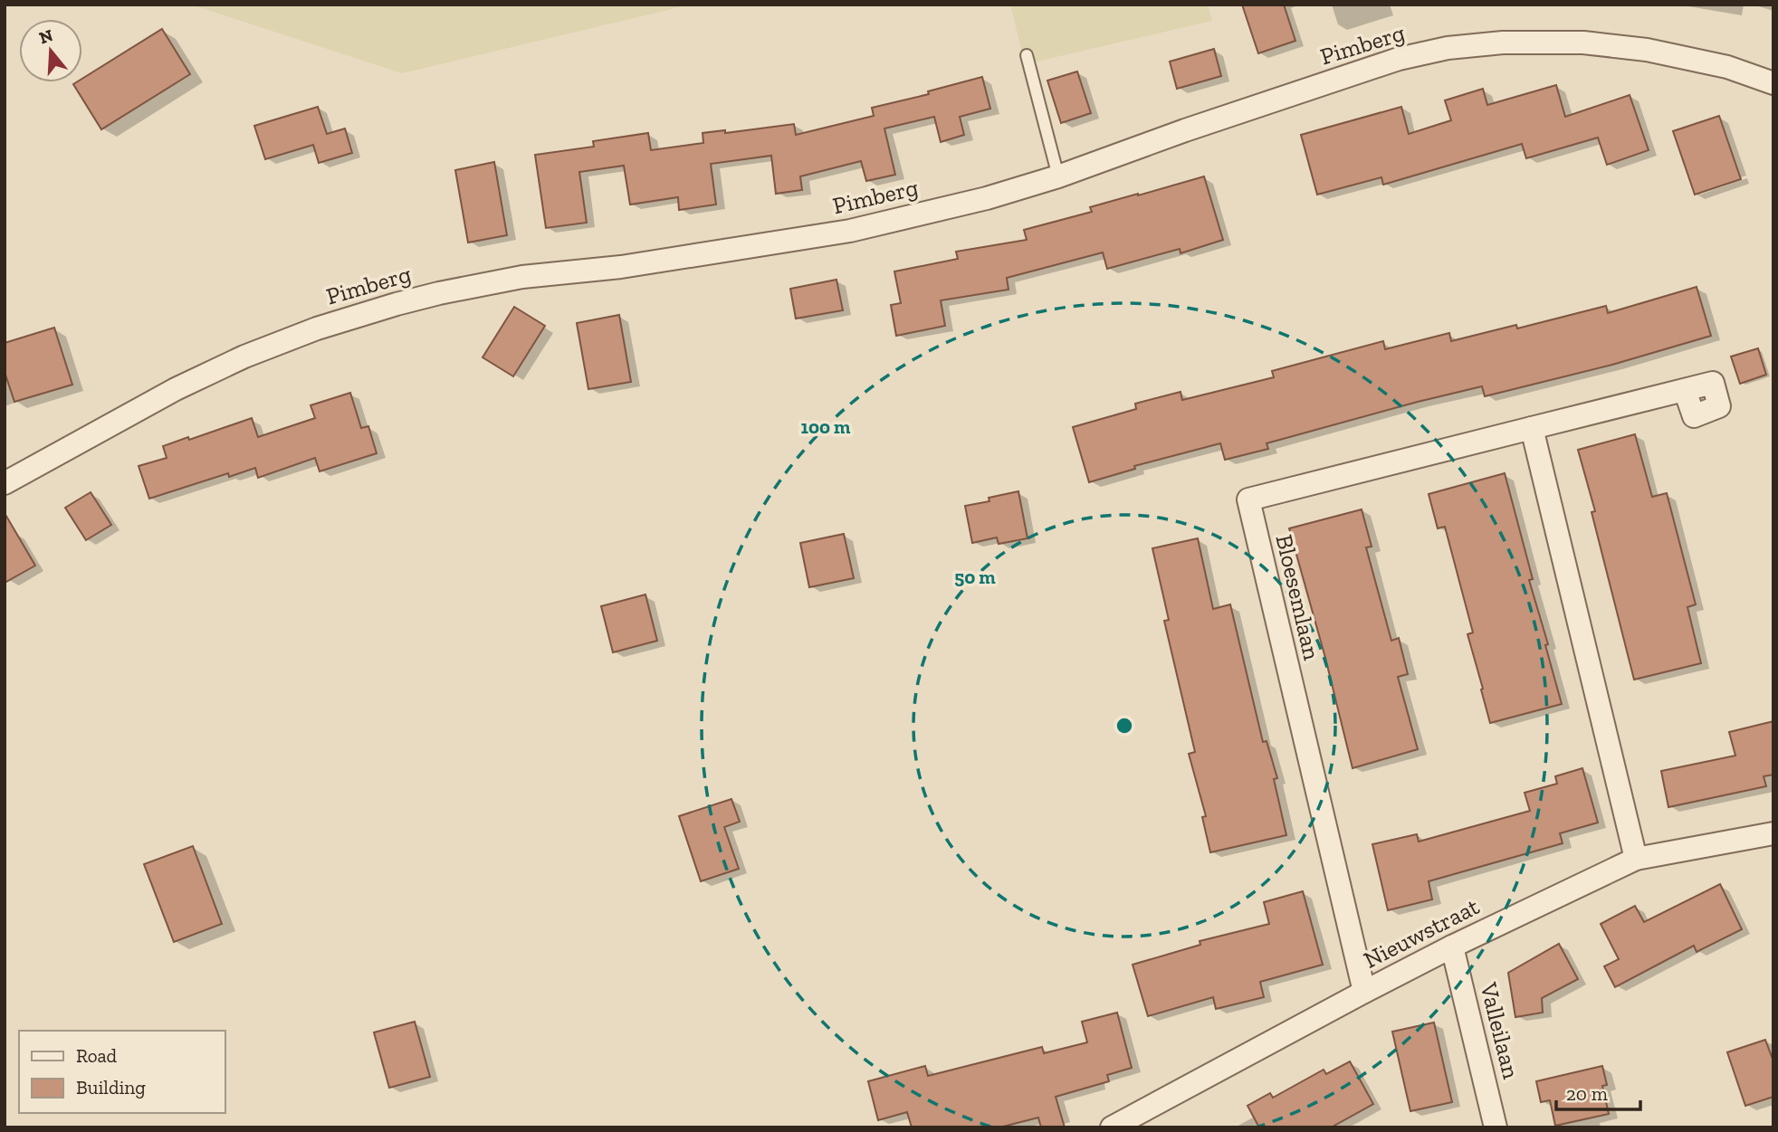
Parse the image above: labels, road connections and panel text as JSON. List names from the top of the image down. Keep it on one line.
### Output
{"streets":{"street":["Pimberg","Bloesemlaan","Nieuwstraat","Valleilaan"]},"crossings":[["Bloesemlaan","Nieuwstraat"],["Nieuwstraat","Valleilaan"]],"legend":["Road","Building"],"scale_bar":"20 m","north":"top","rings":["100 m","50 m"]}
